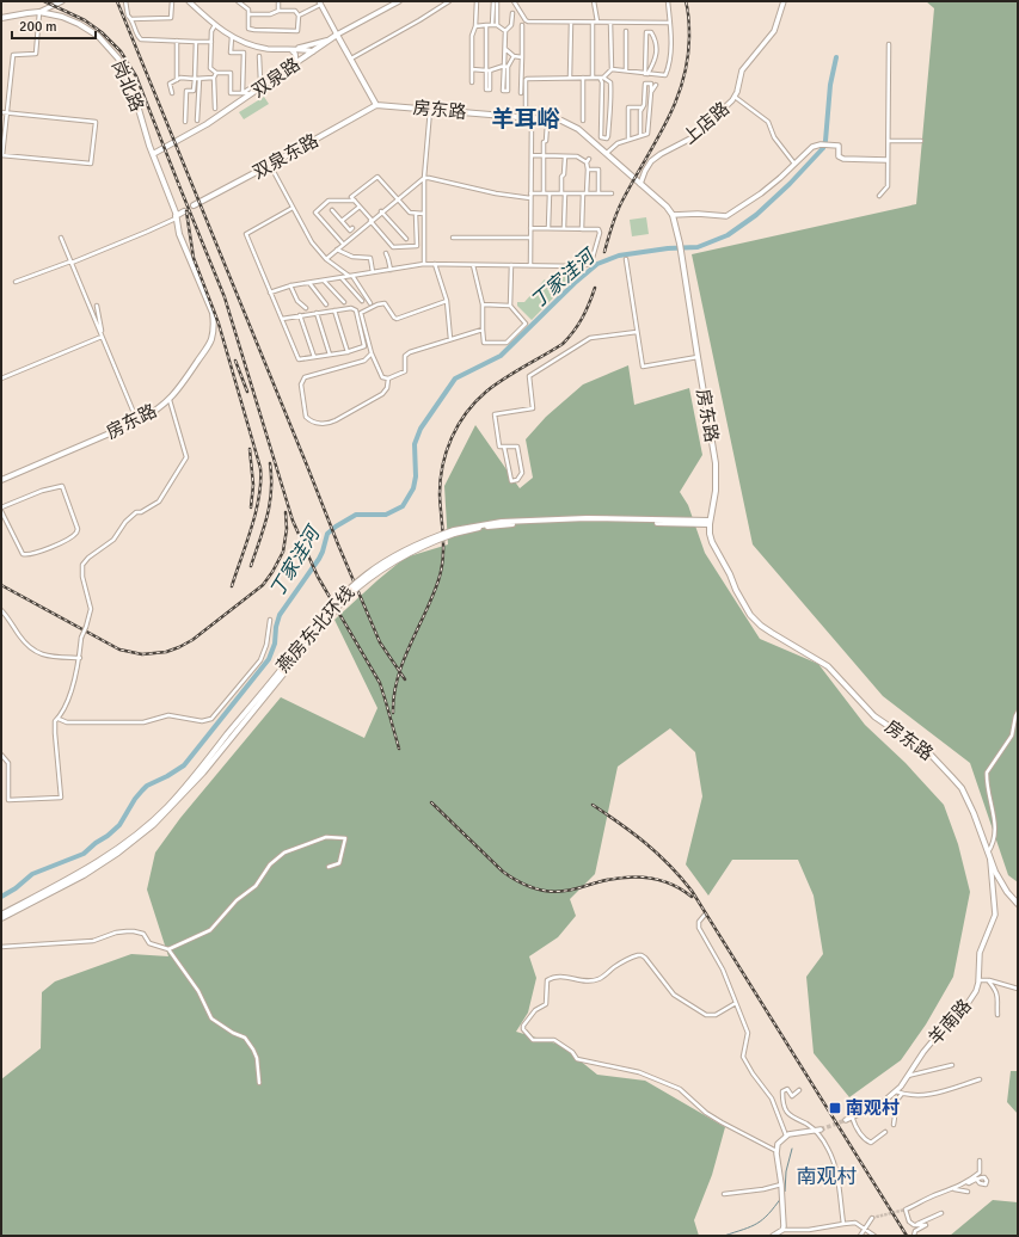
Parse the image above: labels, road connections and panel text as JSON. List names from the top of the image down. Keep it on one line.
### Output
{"streets":{"main road":["双泉路","岗北路","房东路","双泉东路","燕房东北环线"],"street":["上店路","羊南路"]},"crossings":[["双泉路","岗北路"],["双泉路","房东路"],["岗北路","房东路"],["房东路","上店路"],["房东路","双泉东路"],["房东路","燕房东北环线"],["房东路","羊南路"]],"districts":["羊耳峪","南观村"],"water":["丁家洼河"],"places":{"transit":["南观村"]},"scale_bar":"200 m"}
